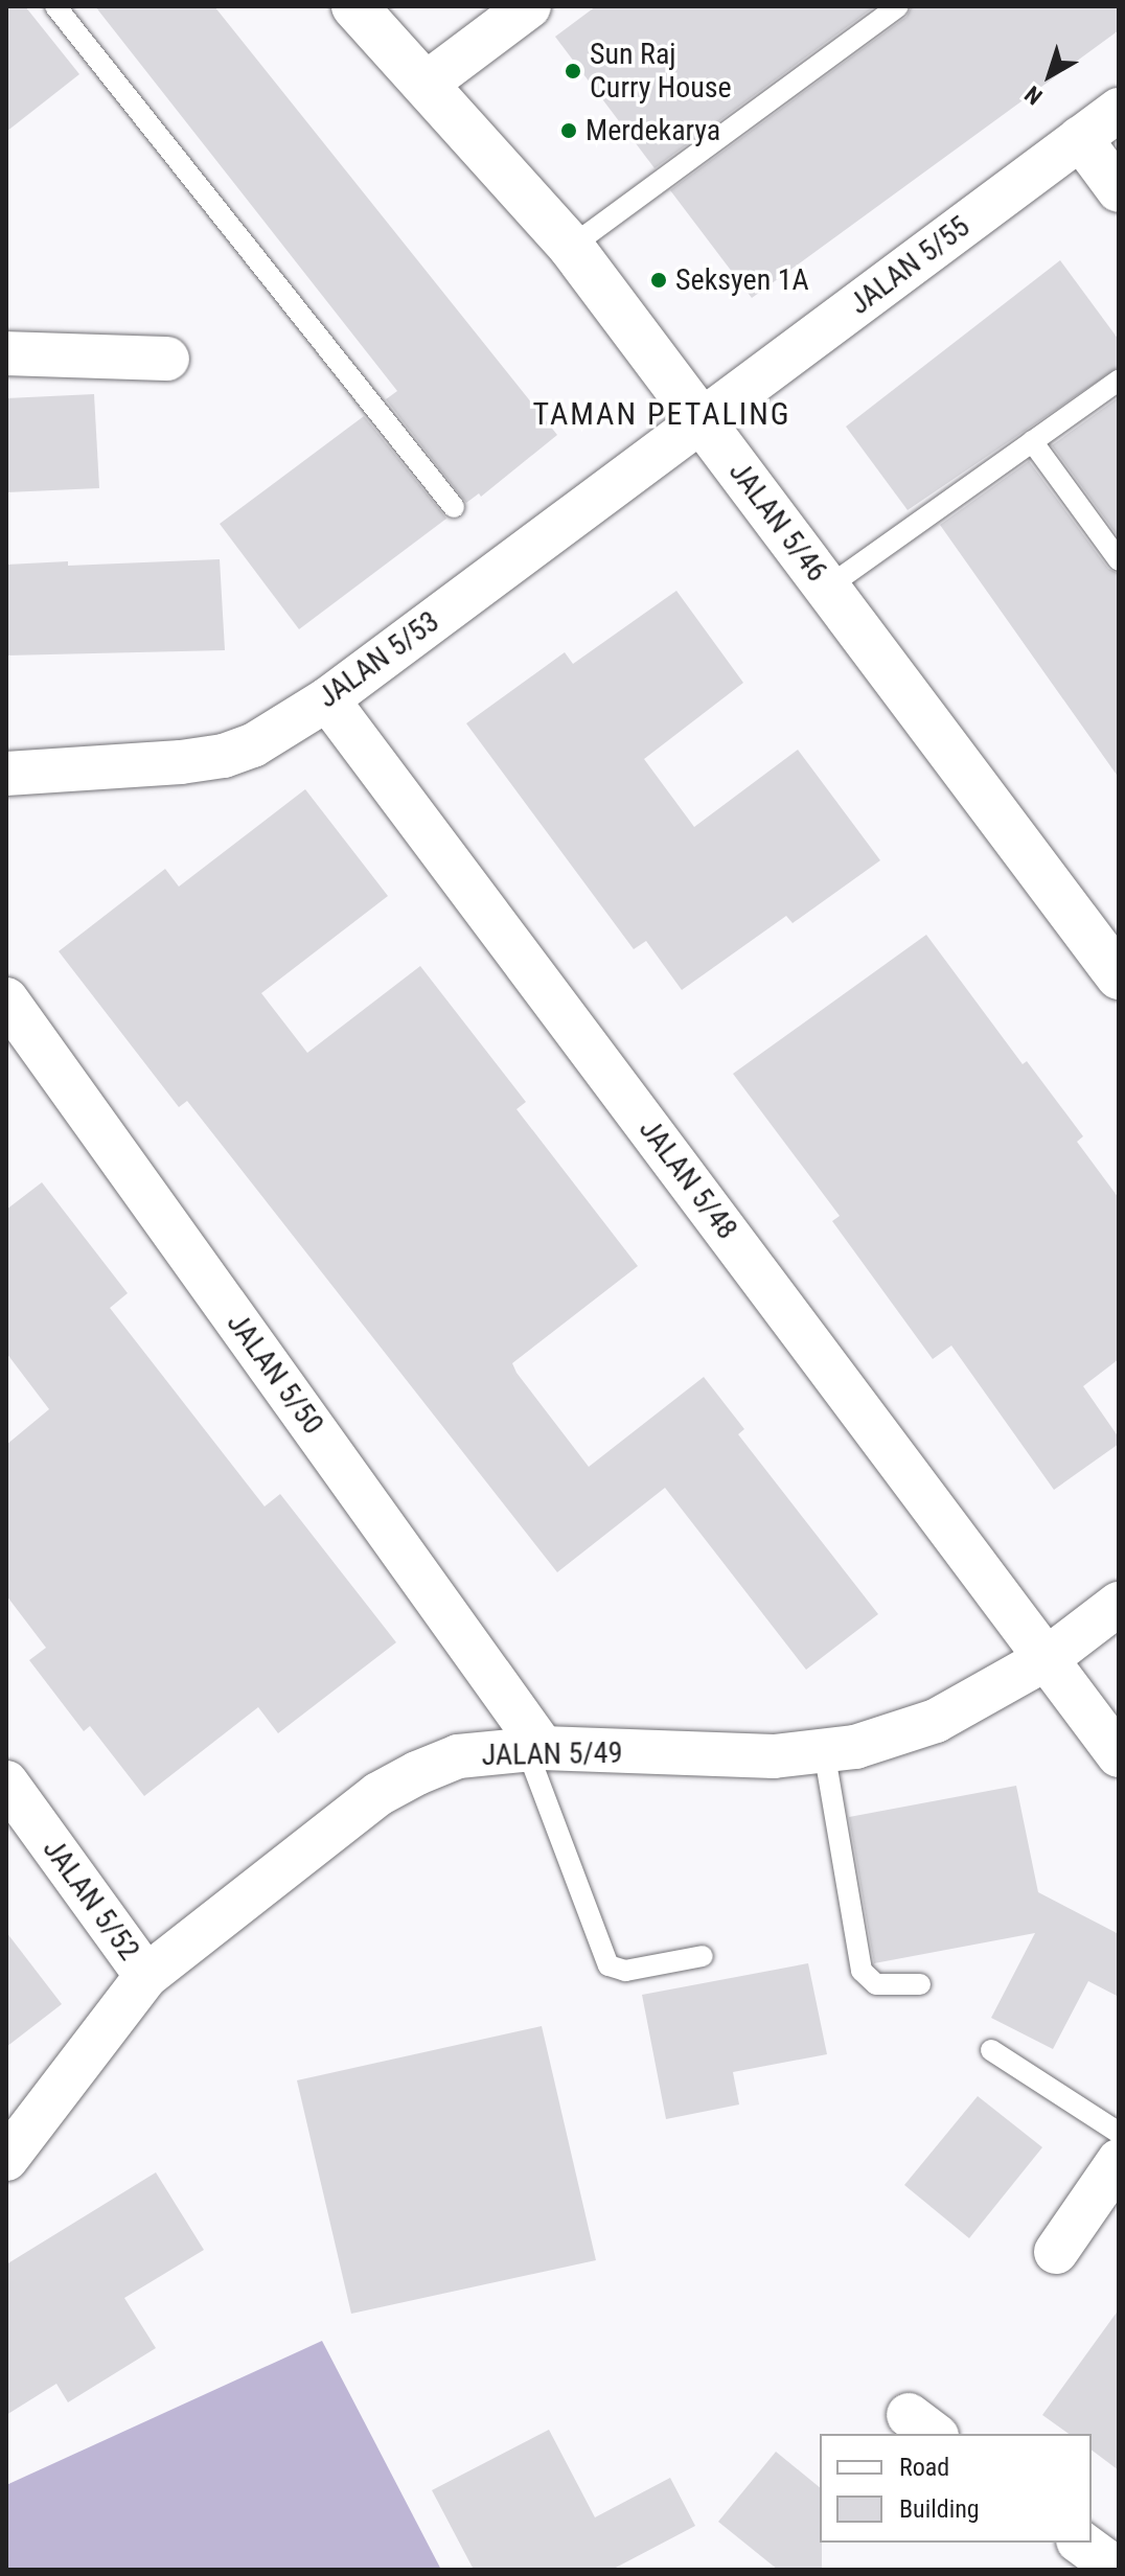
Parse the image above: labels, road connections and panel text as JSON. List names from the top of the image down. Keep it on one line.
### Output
{"streets":{"street":["JALAN 5/55","JALAN 5/46","JALAN 5/53","JALAN 5/48","JALAN 5/50","JALAN 5/49","JALAN 5/52"]},"crossings":[["JALAN 5/55","JALAN 5/46"],["JALAN 5/55","JALAN 5/53"],["JALAN 5/46","JALAN 5/53"],["JALAN 5/53","JALAN 5/48"],["JALAN 5/48","JALAN 5/49"],["JALAN 5/50","JALAN 5/49"],["JALAN 5/49","JALAN 5/52"]],"districts":["TAMAN PETALING"],"places":["Sun Raj Curry House","Merdekarya","Seksyen 1A"],"legend":["Road","Building"],"north":"bottom left"}
